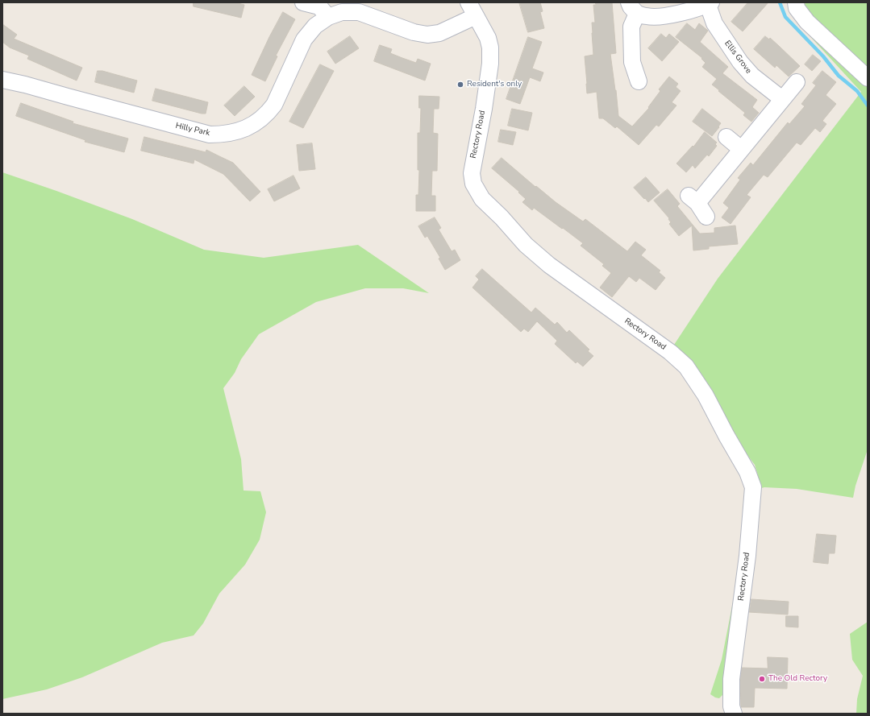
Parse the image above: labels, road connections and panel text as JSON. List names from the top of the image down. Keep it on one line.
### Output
{"streets":{"street":["Ellis Grove","Hilly Park","Rectory Road"]},"crossings":[["Hilly Park","Rectory Road"]],"places":["Resident's only","The Old Rectory"]}
